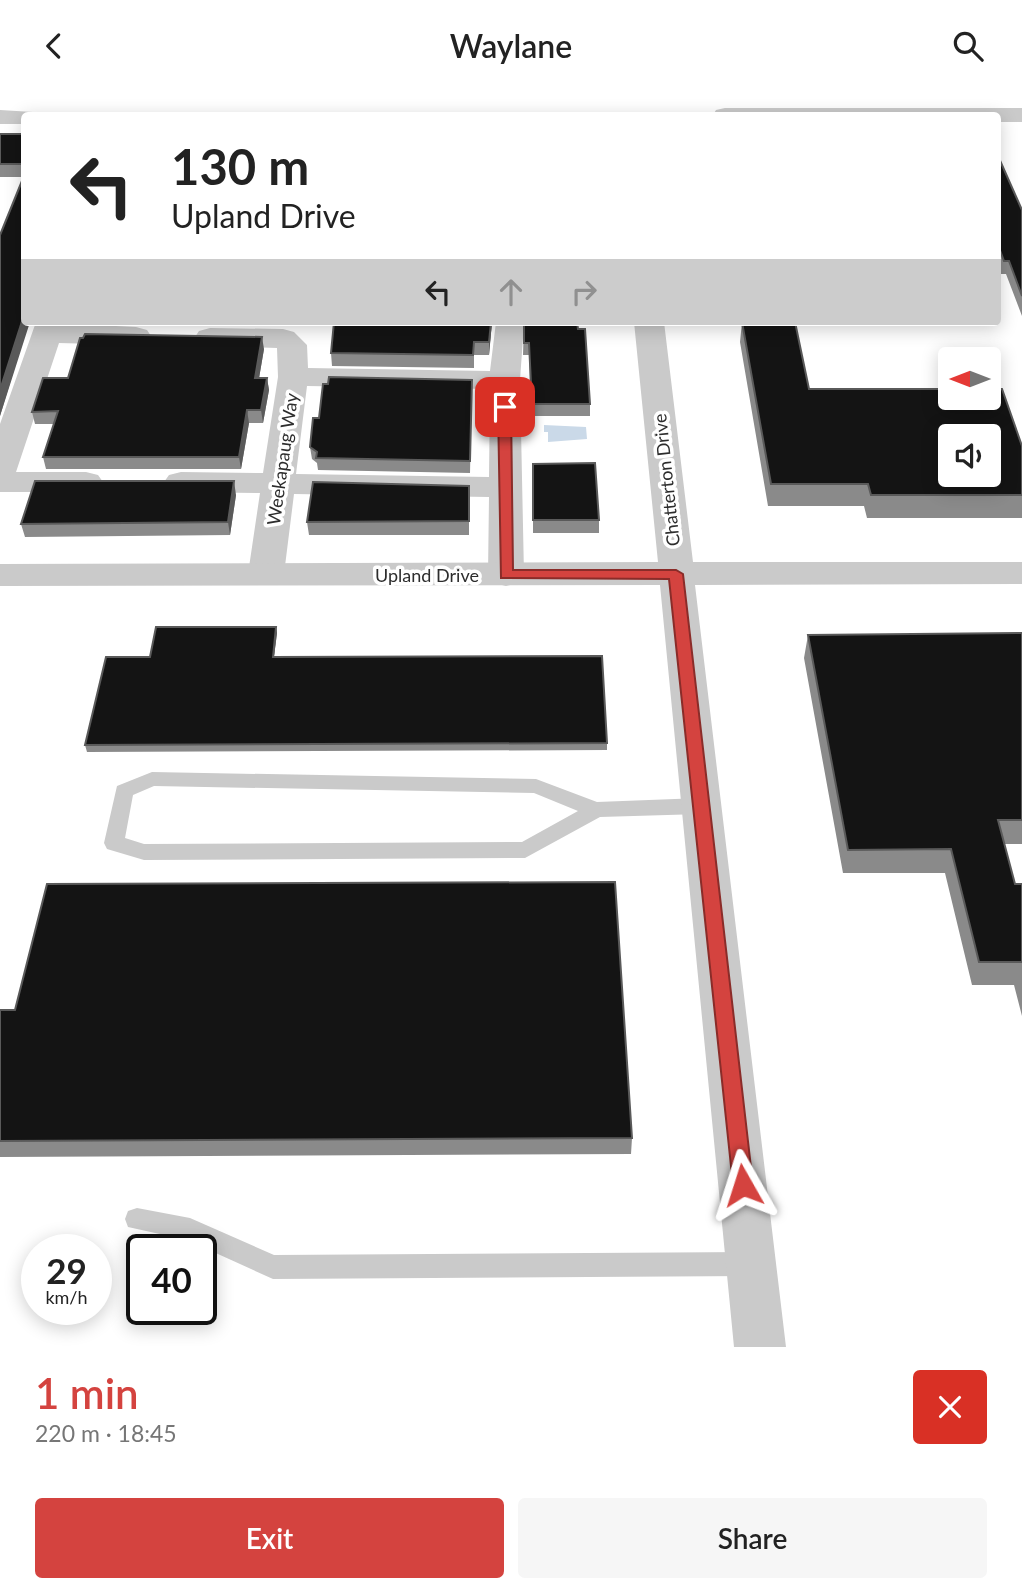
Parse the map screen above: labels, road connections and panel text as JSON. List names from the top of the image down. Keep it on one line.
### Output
{"streets":{"street":["Weekapaug Way","Chatterton Drive","Upland Drive"]},"crossings":[["Weekapaug Way","Upland Drive"],["Chatterton Drive","Upland Drive"]],"north":"left","page":{"header":"Waylane","turn":["130 m","Upland Drive"],"speed":"29 km/h","limit":"40","heading":["1 min","220 m · 18:45"],"buttons":["Exit","Share"]}}
